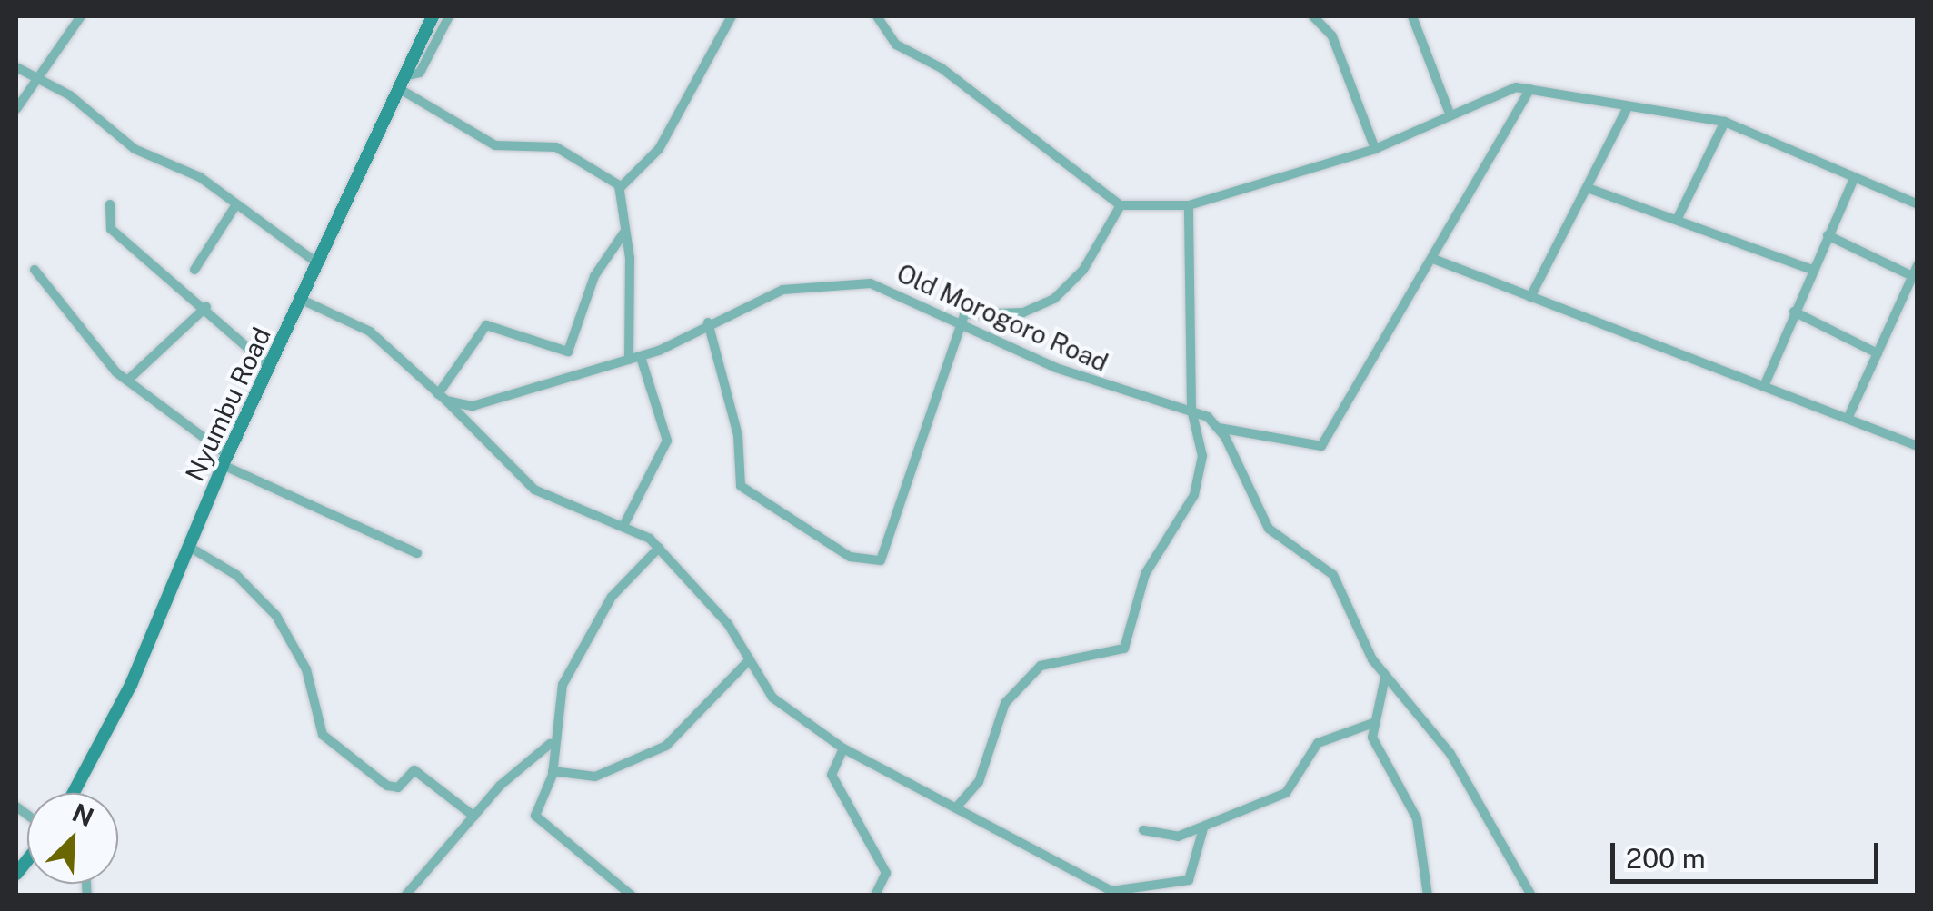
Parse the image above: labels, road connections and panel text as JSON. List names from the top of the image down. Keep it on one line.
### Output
{"streets":{"street":["Old Morogoro Road","Nyumbu Road"]},"scale_bar":"200 m","north":"top right"}
